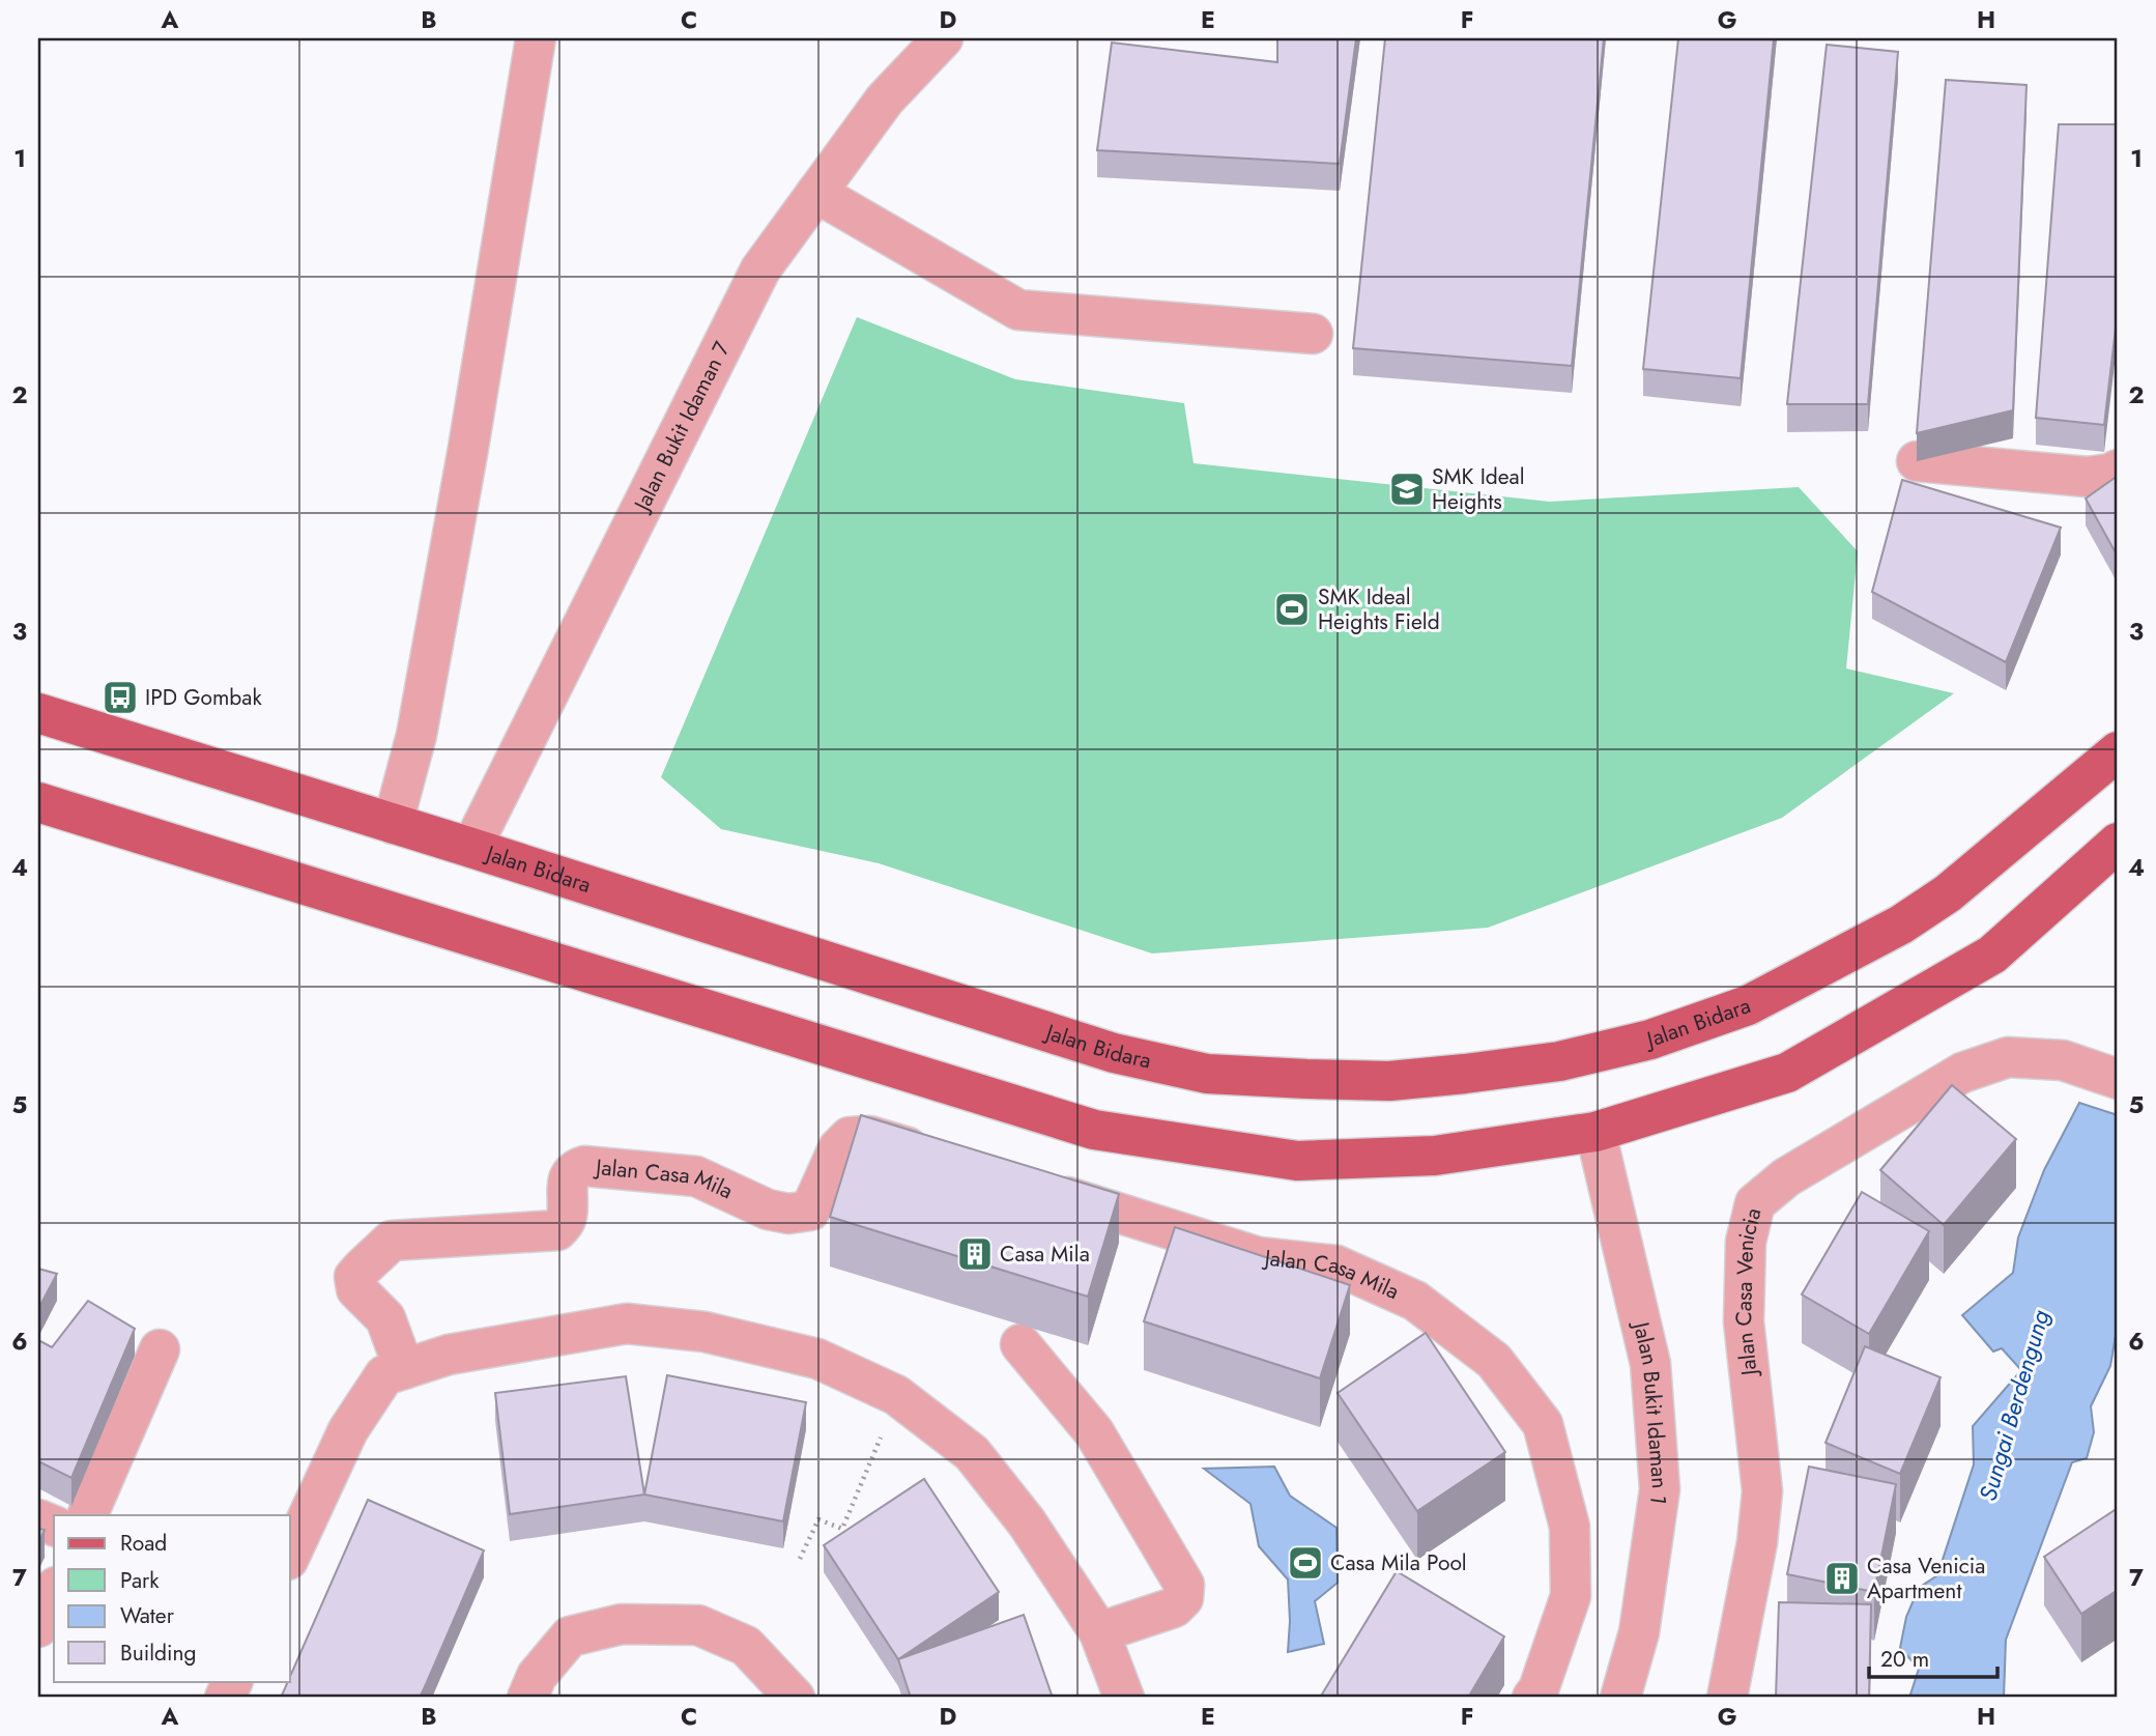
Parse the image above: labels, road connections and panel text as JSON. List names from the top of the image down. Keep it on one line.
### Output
{"streets":{"main road":["Jalan Bidara"],"street":["Jalan Bukit Idaman 7","Jalan Casa Mila","Jalan Casa Venicia","Jalan Bukit Idaman 1"]},"crossings":[["Jalan Bukit Idaman 7","Jalan Bidara"]],"water":["Sungai Berdengung"],"places":{"school or university":["SMK Ideal Heights"],"sports":["SMK Ideal Heights Field","Casa Mila Pool"],"bus stop":["IPD Gombak"],"building":["Casa Mila","Casa Venicia Apartment"]},"legend":["Road","Park","Water","Building"],"scale_bar":"20 m","grid":{"columns":["A","B","C","D","E","F","G","H"],"rows":["1","2","3","4","5","6","7"]}}
